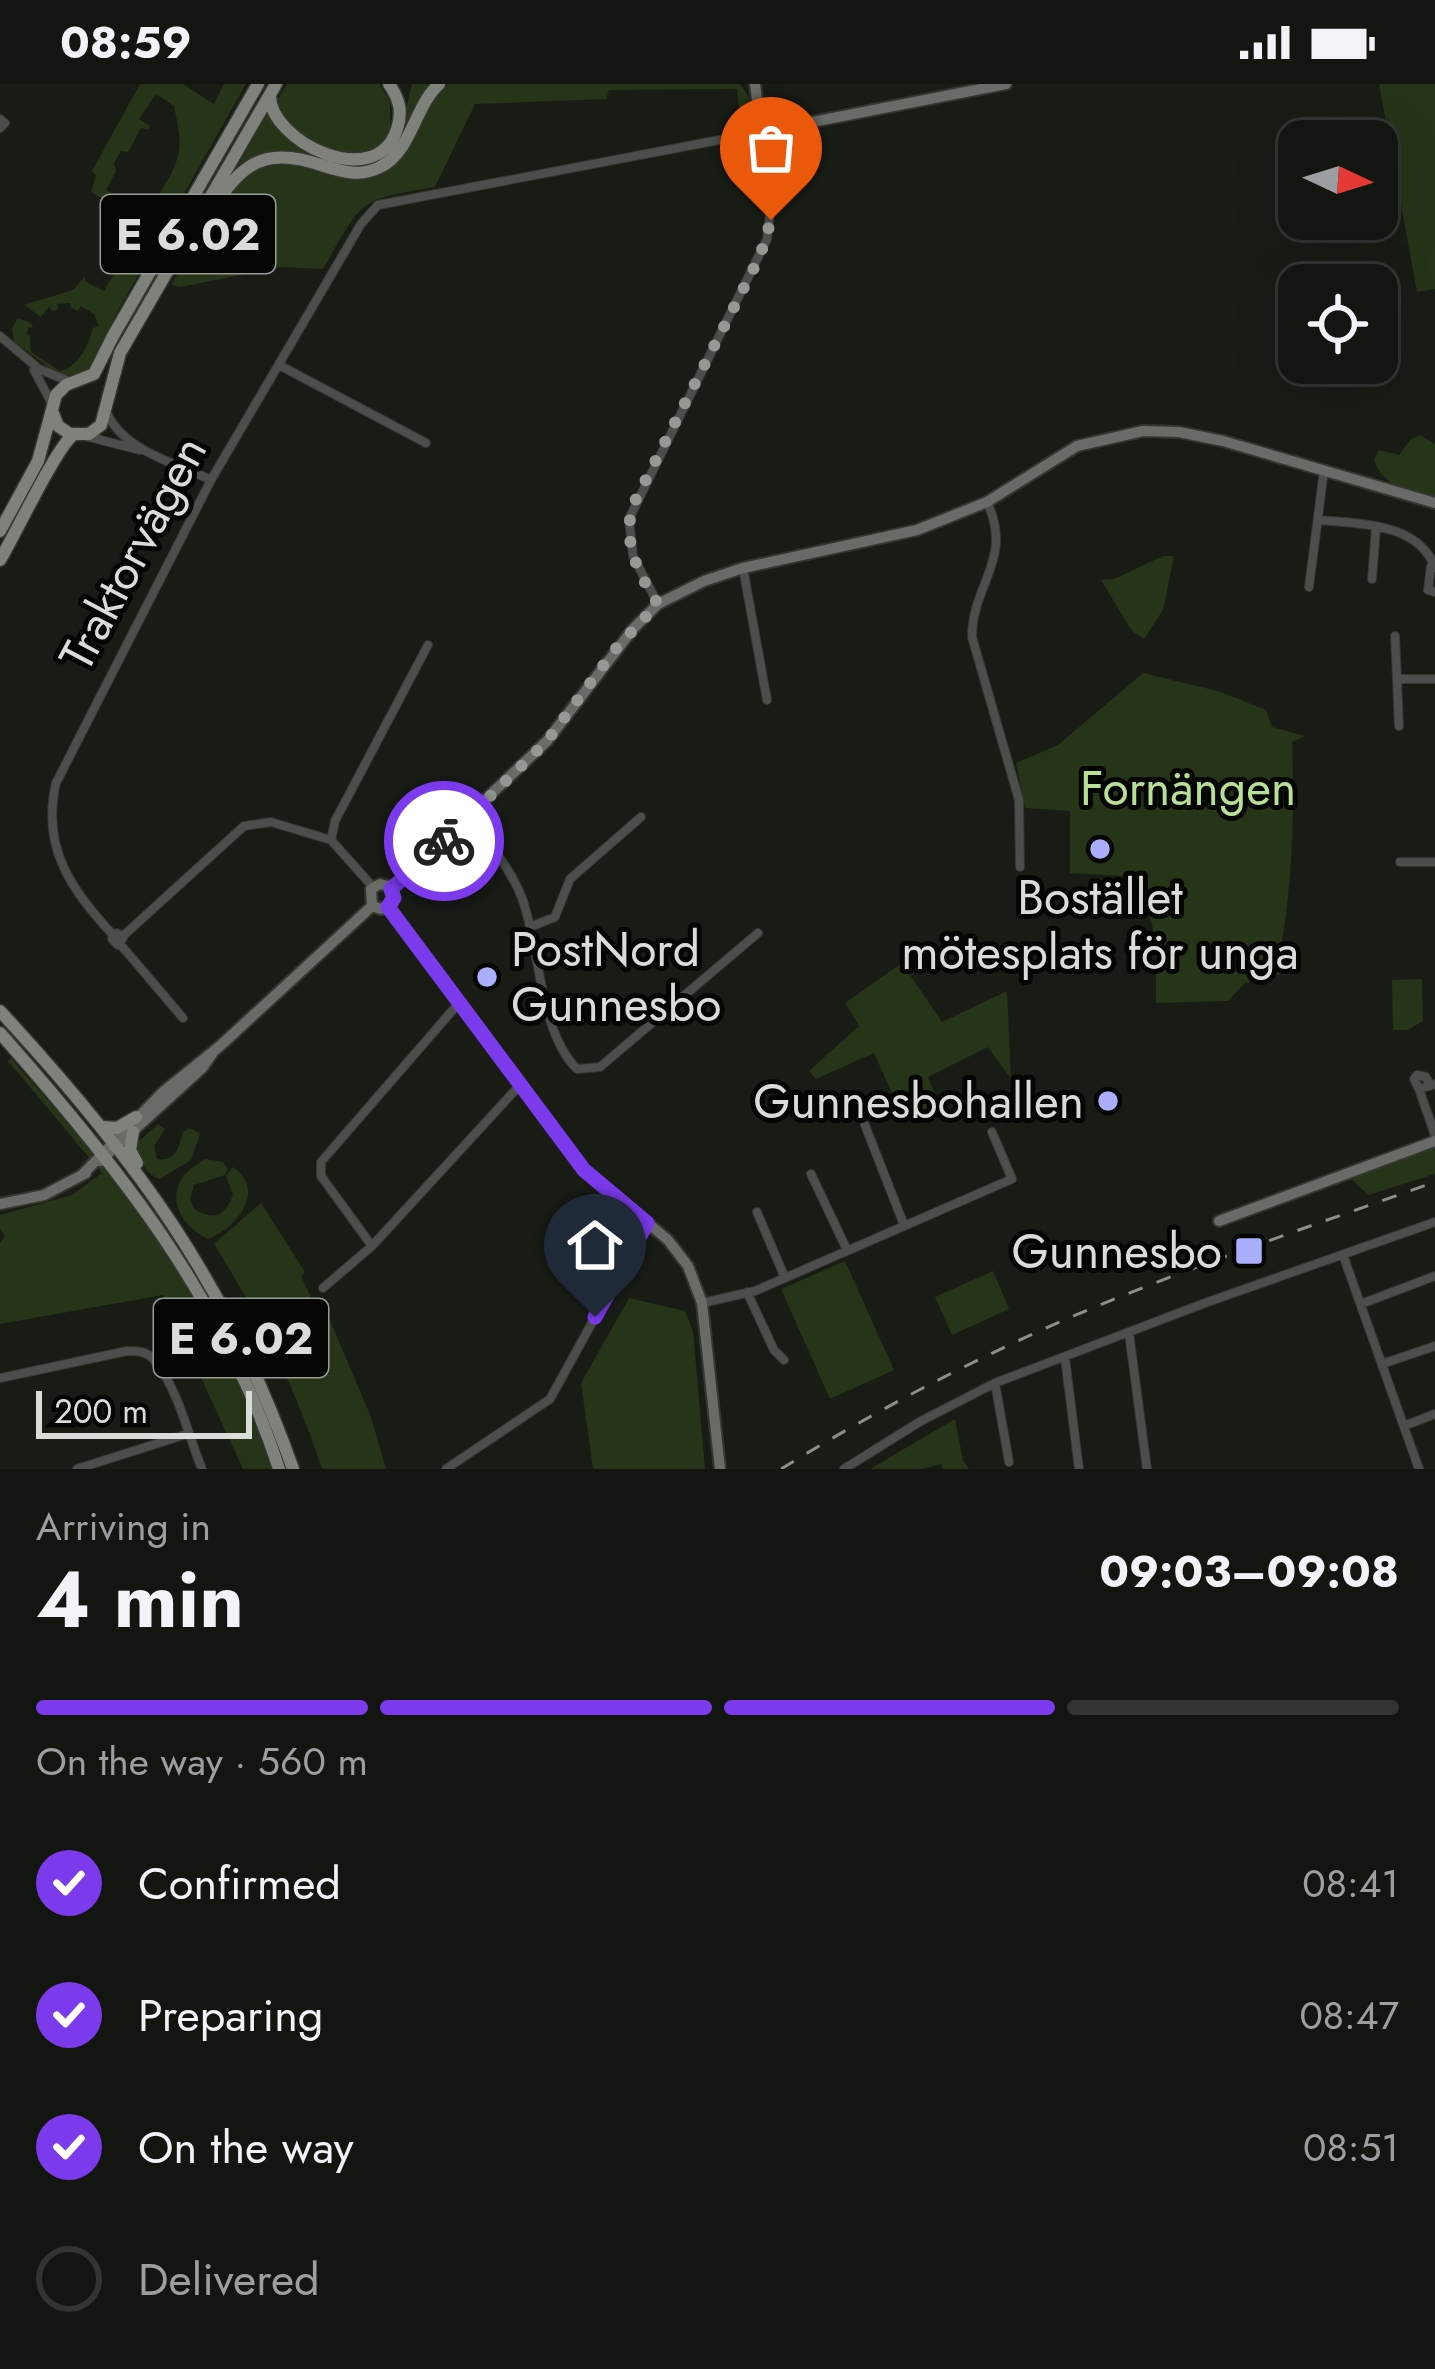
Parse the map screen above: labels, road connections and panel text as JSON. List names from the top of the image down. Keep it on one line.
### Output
{"streets":{"main road":["E 6.02"],"street":["Traktorvägen"]},"parks":["Fornängen"],"places":{"other":["Bostället mötesplats för unga","PostNord Gunnesbo","Gunnesbohallen"],"transit":["Gunnesbo"]},"scale_bar":"200 m","north":"right","page":{"status":"08:59","scale":"200 m","heading":["4 min","Arriving in","09:03–09:08"],"bar":"On the way · 560 m","list":[["Confirmed","08:41"],["Preparing","08:47"],["On the way","08:51"],"Delivered"]}}
